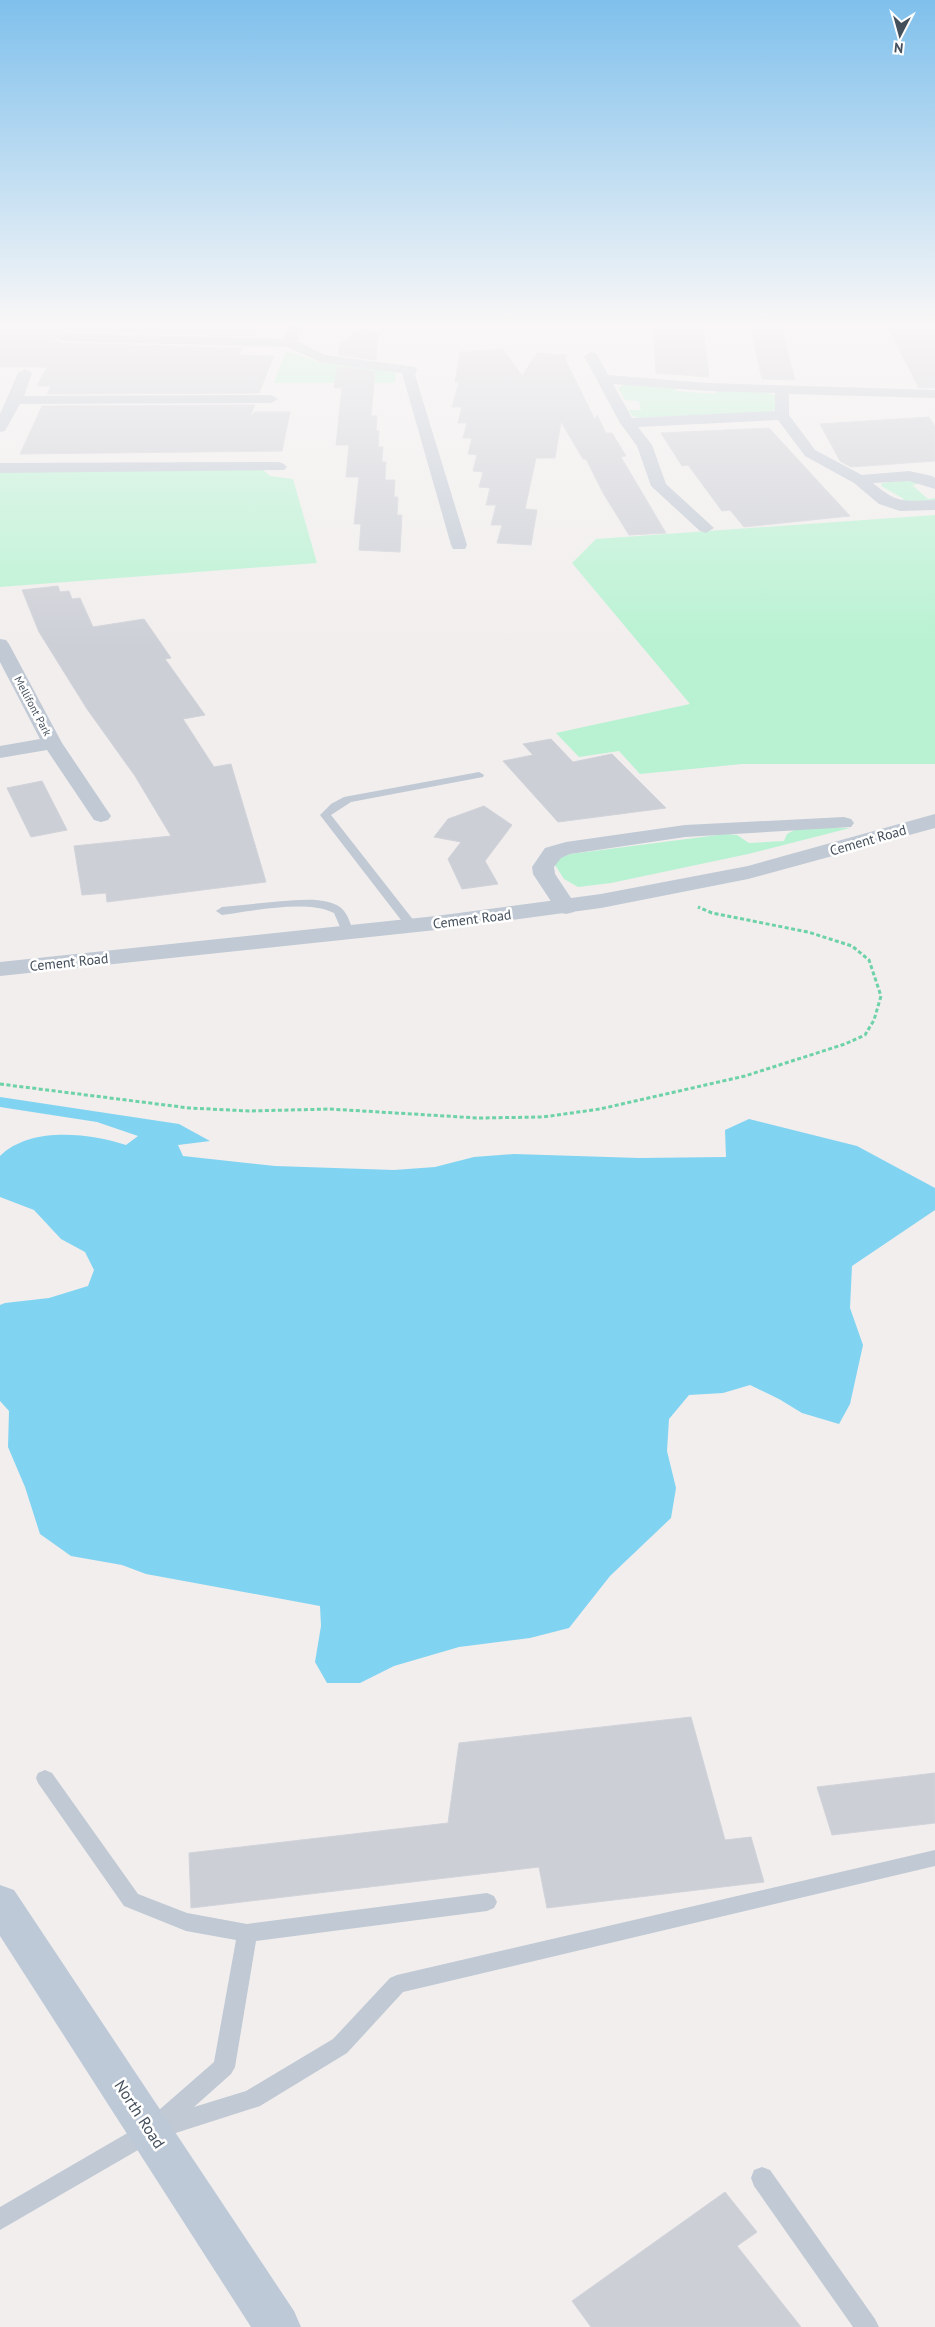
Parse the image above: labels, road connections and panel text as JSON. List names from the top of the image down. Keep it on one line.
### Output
{"streets":{"main road":["North Road"],"street":["Mellifont Park","Cement Road"]},"north":"bottom"}
